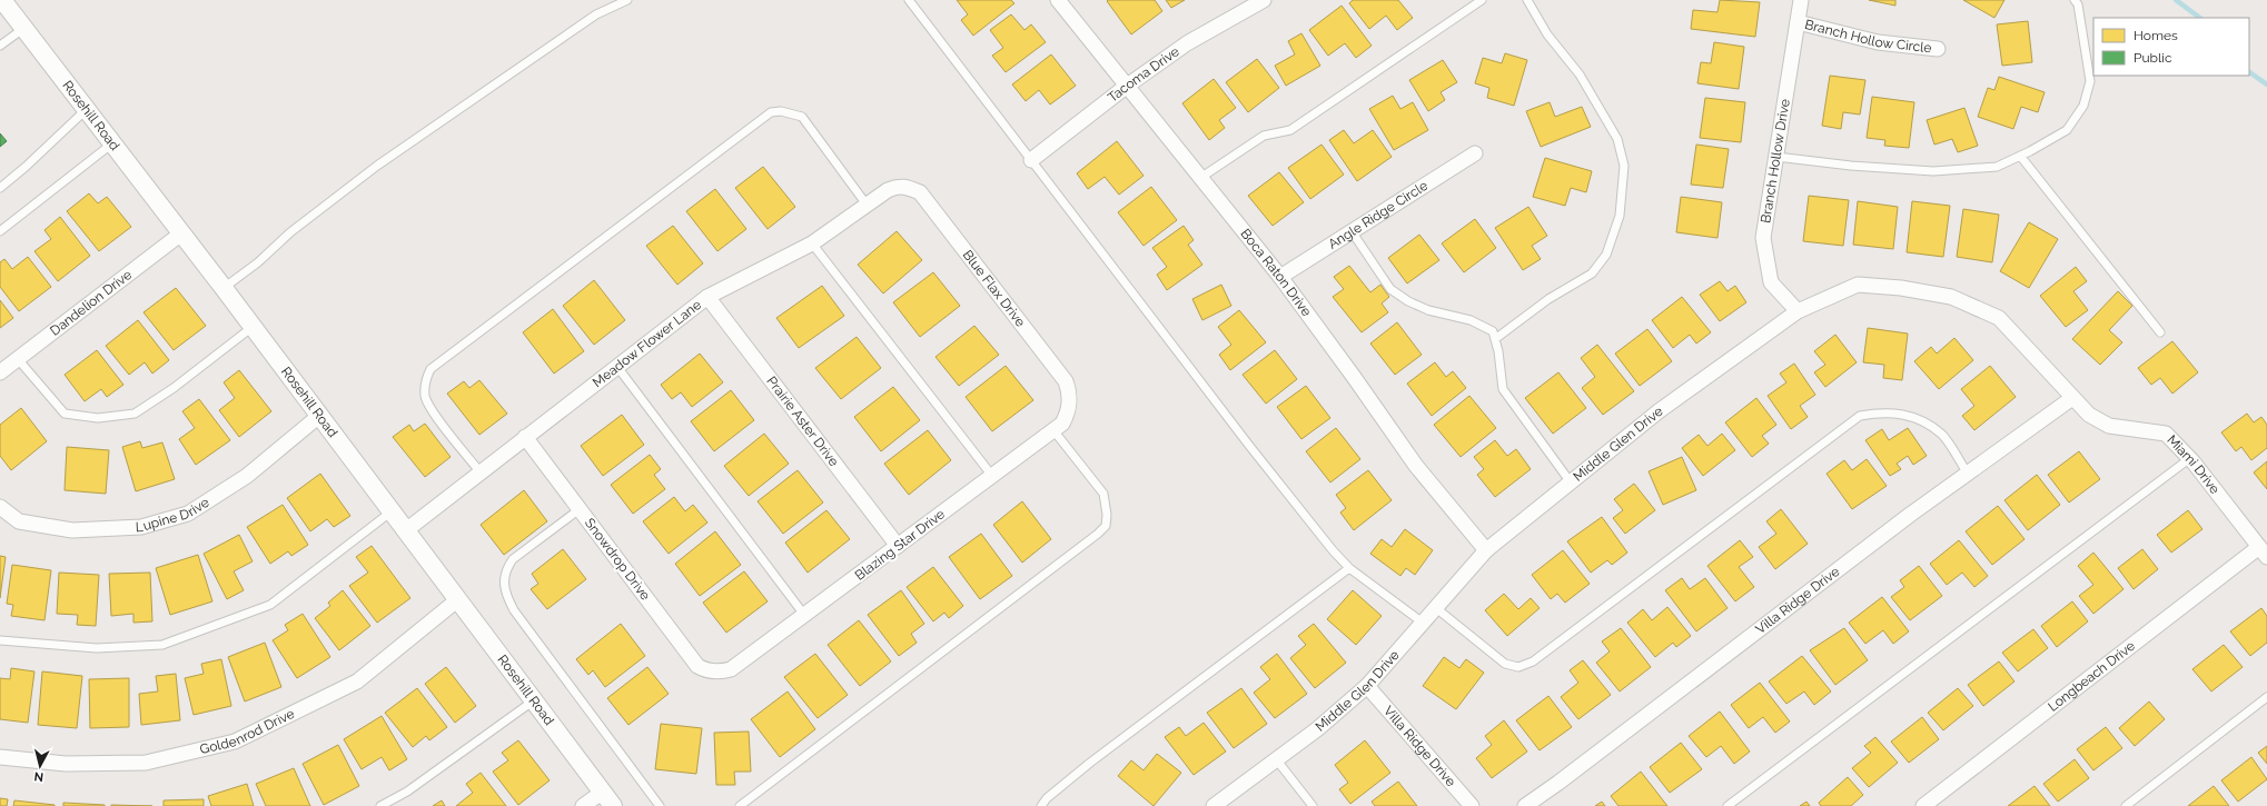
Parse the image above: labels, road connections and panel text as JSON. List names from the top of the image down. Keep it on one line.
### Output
{"streets":{"street":["Branch Hollow Circle","Tacoma Drive","Rosehill Road","Branch Hollow Drive","Angle Ridge Circle","Boca Raton Drive","Blue Flax Drive","Dandelion Drive","Meadow Flower Lane","Prairie Aster Drive","Middle Glen Drive","Miami Drive","Lupine Drive","Blazing Star Drive","Snowdrop Drive","Villa Ridge Drive","Longbeach Drive","Goldenrod Drive"]},"crossings":[["Branch Hollow Circle","Branch Hollow Drive"],["Tacoma Drive","Boca Raton Drive"],["Rosehill Road","Dandelion Drive"],["Rosehill Road","Meadow Flower Lane"],["Rosehill Road","Lupine Drive"],["Rosehill Road","Goldenrod Drive"],["Branch Hollow Drive","Middle Glen Drive"],["Angle Ridge Circle","Boca Raton Drive"],["Boca Raton Drive","Middle Glen Drive"],["Blue Flax Drive","Meadow Flower Lane"],["Blue Flax Drive","Blazing Star Drive"],["Meadow Flower Lane","Prairie Aster Drive"],["Meadow Flower Lane","Snowdrop Drive"],["Prairie Aster Drive","Blazing Star Drive"],["Middle Glen Drive","Miami Drive"],["Middle Glen Drive","Villa Ridge Drive"],["Miami Drive","Villa Ridge Drive"],["Miami Drive","Longbeach Drive"],["Blazing Star Drive","Snowdrop Drive"]],"legend":["Homes","Public"],"north":"bottom"}
